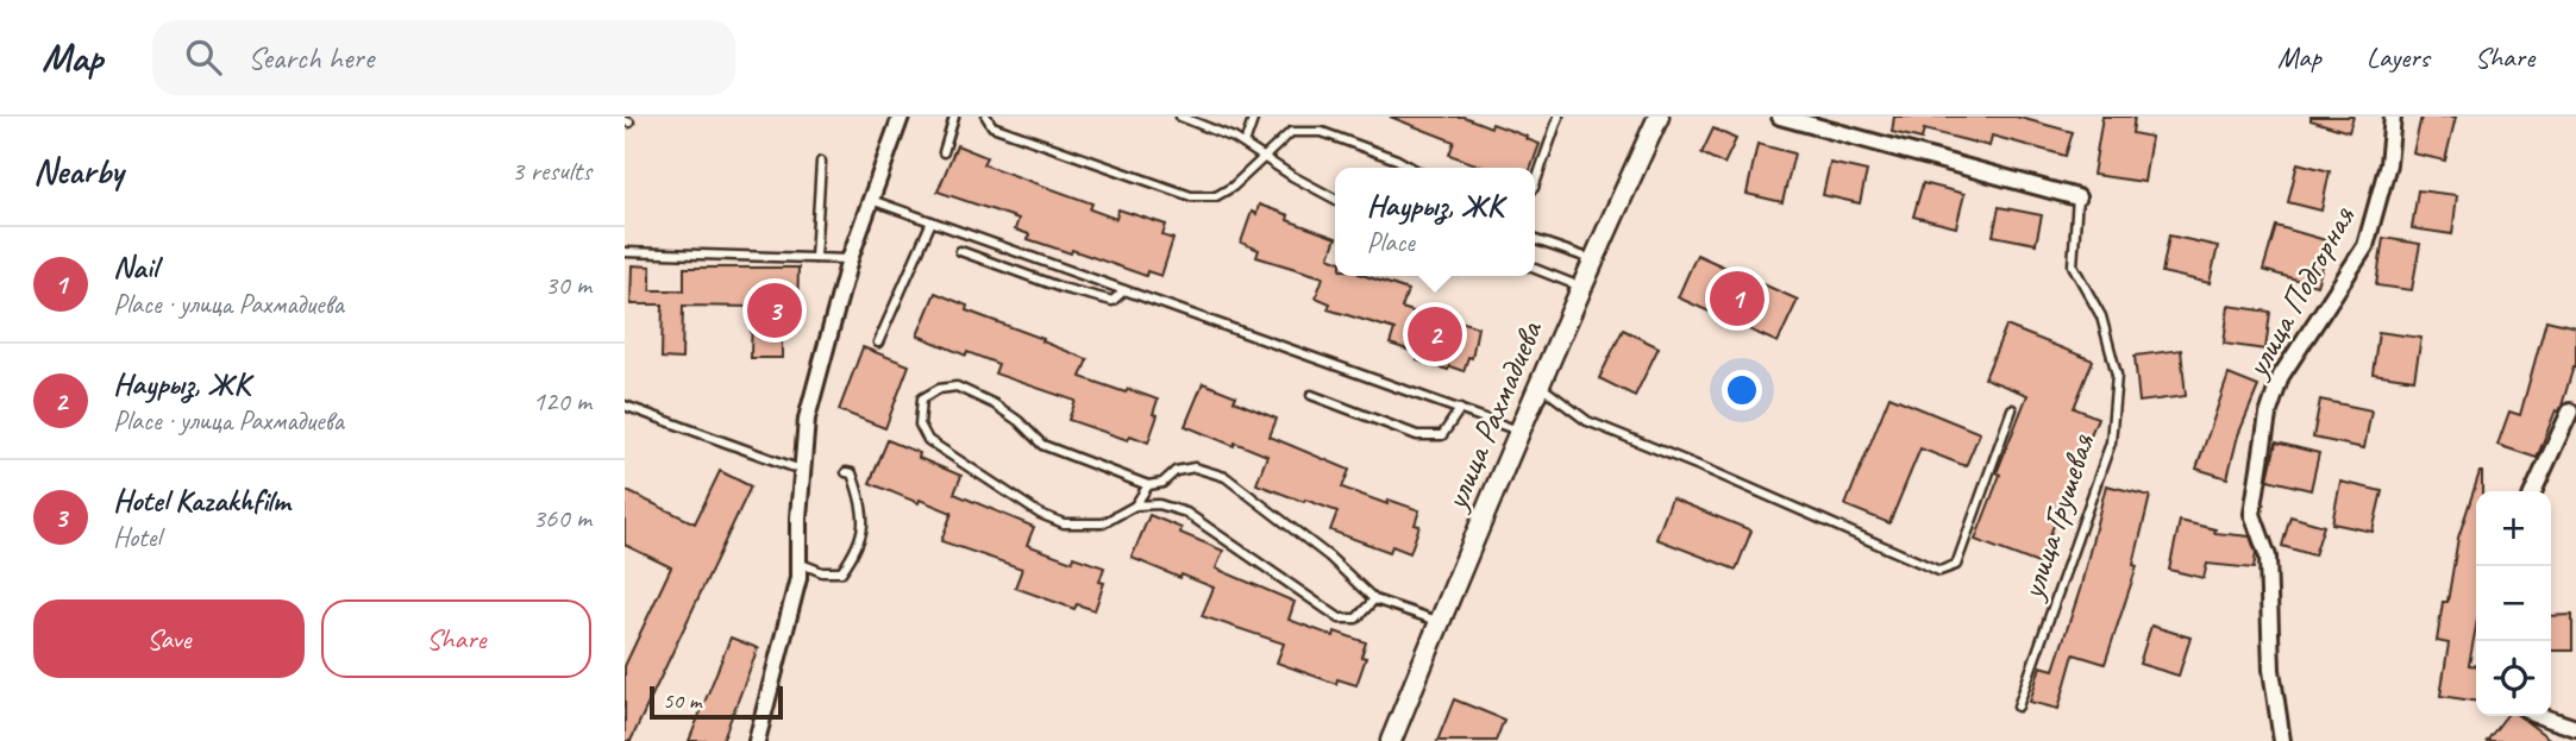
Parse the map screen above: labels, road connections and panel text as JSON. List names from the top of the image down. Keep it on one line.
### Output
{"streets":{"street":["улица Подгорная","улица Рахмадиева"],"lane":["улица Грушевая"]},"scale_bar":"50 m","page":{"header":"Map","search":"Search here","nav":["Map","Layers","Share"],"heading":["Nearby","3 results"],"popup":["Наурыз, ЖК","Place"],"list":[{"mark":"1","name":"Nail","note":"Place · улица Рахмадиева","value":"30 m"},{"mark":"2","name":"Наурыз, ЖК","note":"Place · улица Рахмадиева","value":"120 m"},{"mark":"3","name":"Hotel Kazakhfilm","note":"Hotel","value":"360 m"}],"pins":["1","3","2"],"map_buttons":["+","−"],"buttons":["Save","Share"],"scale":"50 m"}}
